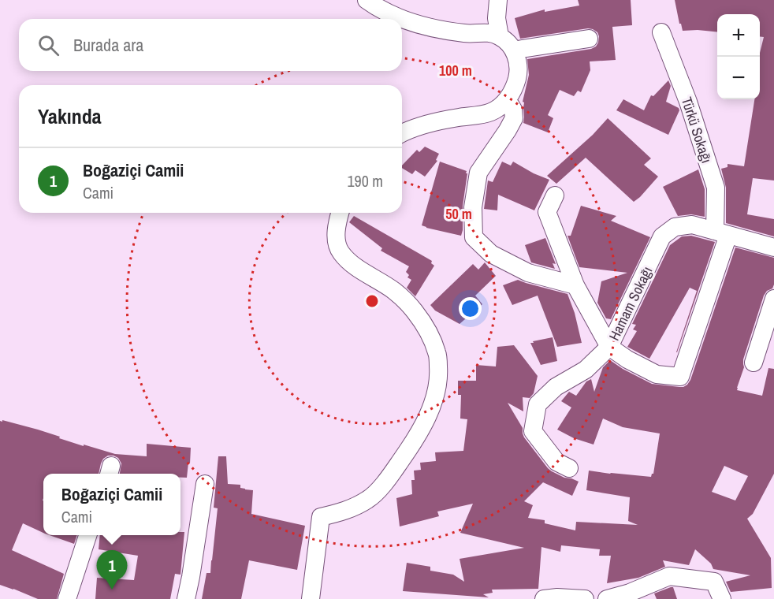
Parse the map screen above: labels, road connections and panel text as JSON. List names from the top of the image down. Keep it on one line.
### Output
{"streets":{"street":["Türkü Sokağı","Hamam Sokağı"]},"crossings":[["Türkü Sokağı","Hamam Sokağı"]],"page":{"map_buttons":["+","−"],"search":"Burada ara","heading":"Yakında","list":[{"mark":"1","name":"Boğaziçi Camii","note":"Cami","value":"190 m"}],"popup":["Boğaziçi Camii","Cami"],"pins":"1"},"rings":["100 m","50 m"]}
